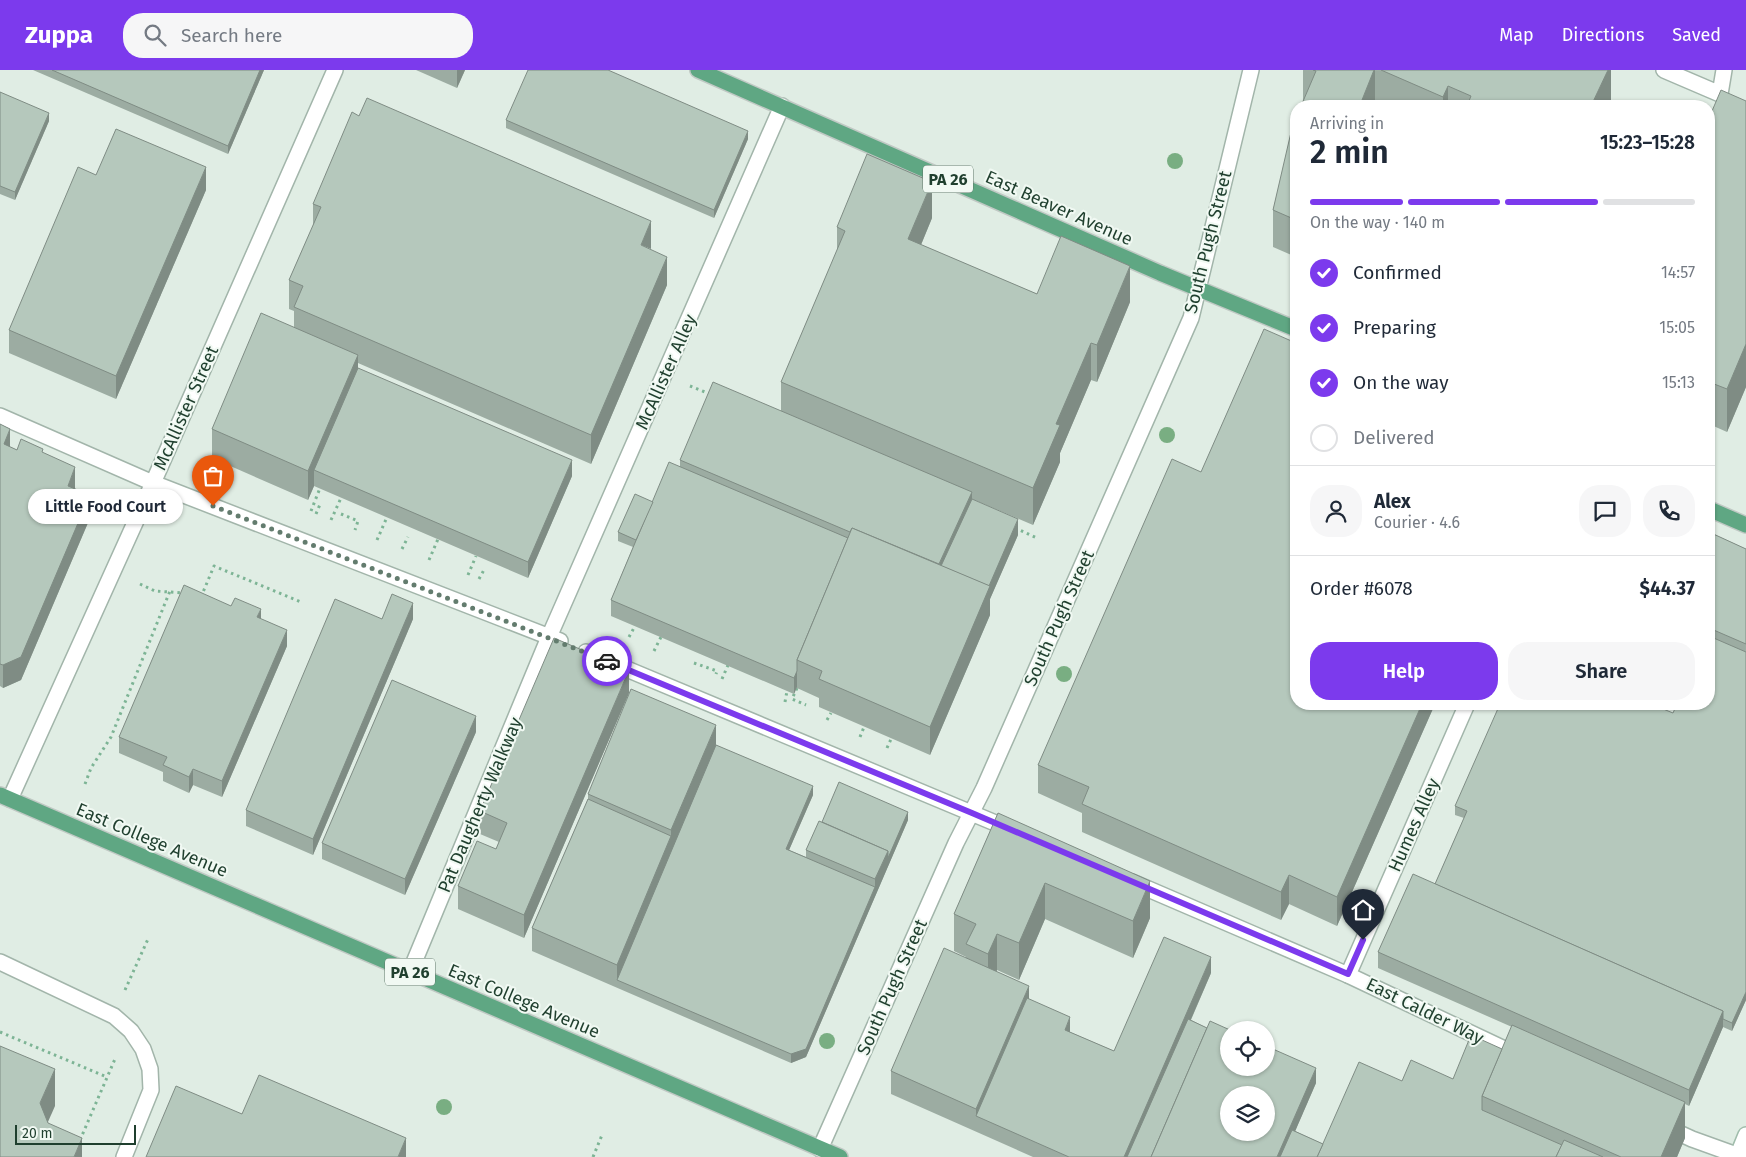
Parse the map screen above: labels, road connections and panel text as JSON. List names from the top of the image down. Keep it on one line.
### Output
{"streets":{"main road":["PA 26","East Beaver Avenue","East College Avenue"],"street":["South Pugh Street","McAllister Alley","McAllister Street","Pat Daugherty Walkway","Humes Alley","East Calder Way"]},"crossings":[["East Beaver Avenue","South Pugh Street"],["East Beaver Avenue","McAllister Alley"],["South Pugh Street","East College Avenue"],["McAllister Alley","Pat Daugherty Walkway"],["McAllister Street","East College Avenue"],["Pat Daugherty Walkway","East College Avenue"],["Humes Alley","East Calder Way"]],"places":["Little Food Court"],"scale_bar":"20 m","page":{"header":"Zuppa","search":"Search here","nav":["Map","Directions","Saved"],"heading":["2 min","Arriving in","15:23–15:28"],"panel":["Alex","Courier · 4.6","Order #6078","$44.37"],"bar":"On the way · 140 m","list":[["Confirmed","14:57"],["Preparing","15:05"],["On the way","15:13"],"Delivered"],"bubble":"Little Food Court","buttons":["Help","Share"],"scale":"20 m"}}
